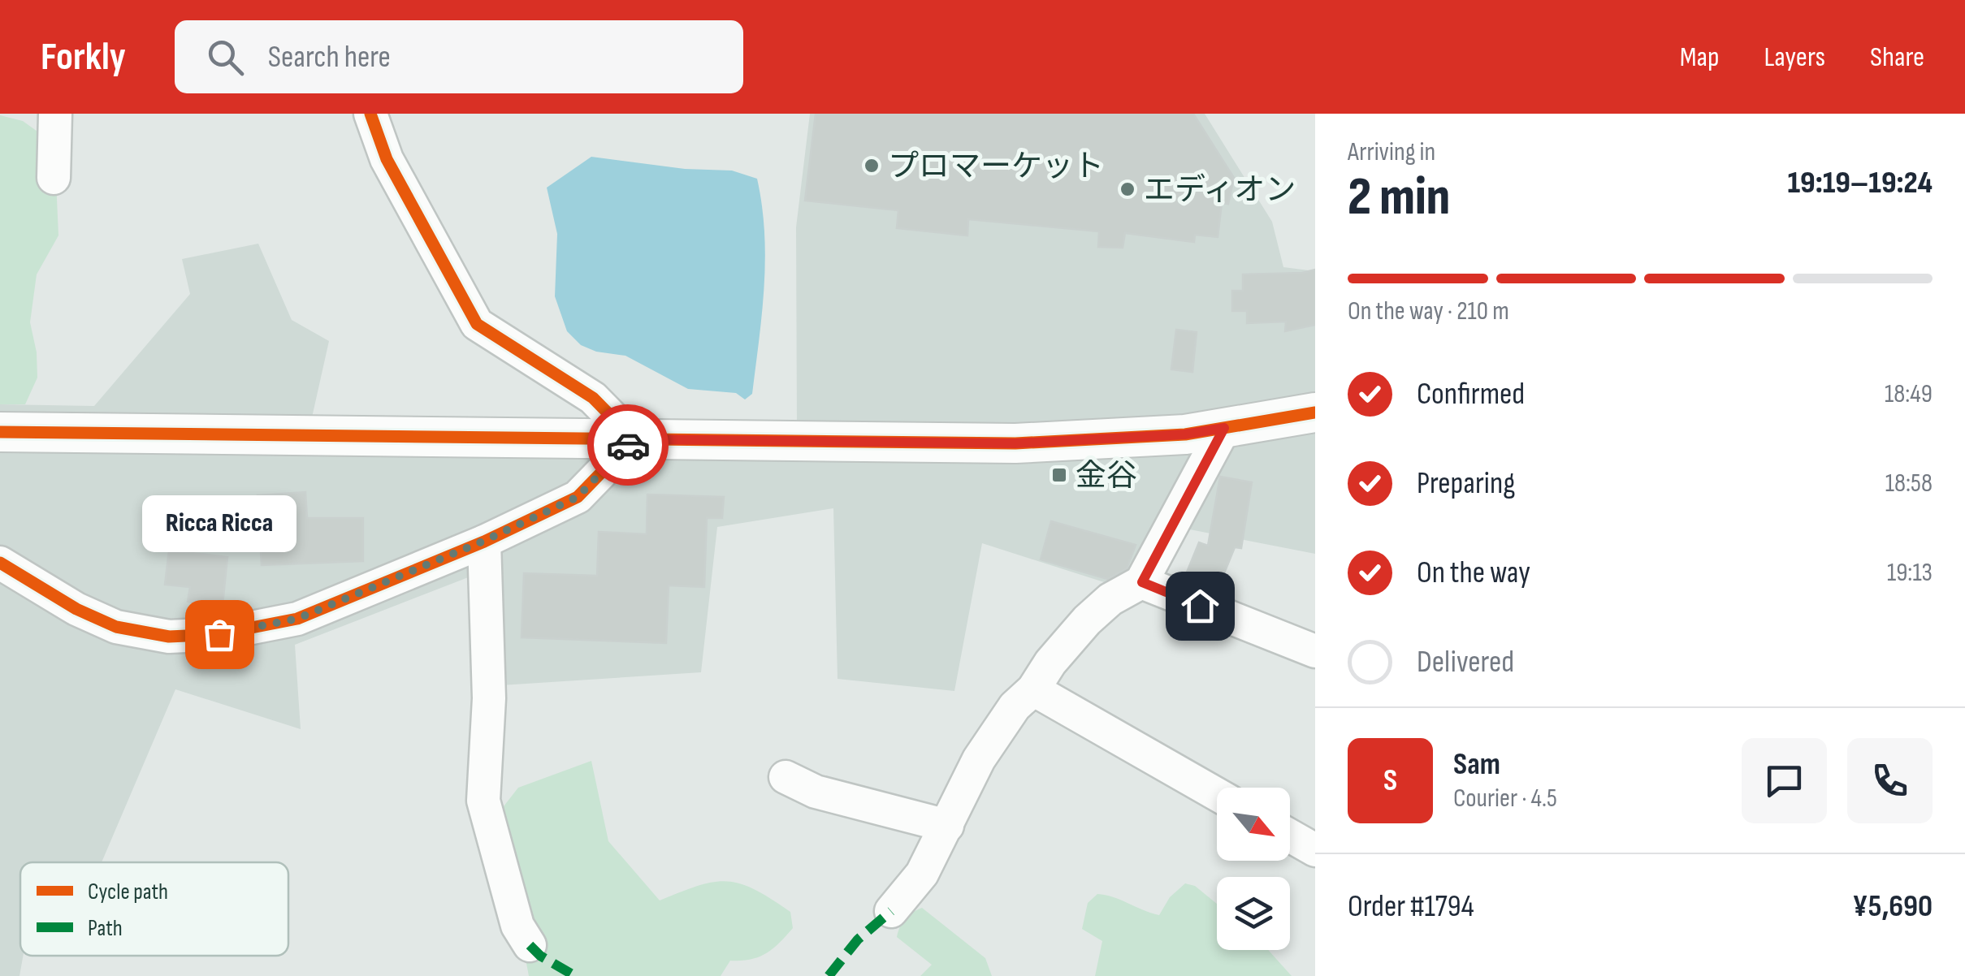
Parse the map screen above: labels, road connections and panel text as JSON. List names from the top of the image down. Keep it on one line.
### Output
{"places":{"other":["プロマーケット","エディオン","Ricca Ricca"],"transit":["金谷"]},"legend":["Cycle path","Path"],"north":"bottom right","page":{"header":"Forkly","search":"Search here","nav":["Map","Layers","Share"],"heading":["2 min","Arriving in","19:19–19:24"],"panel":["Sam","Courier · 4.5","Order #1794","¥5,690"],"bar":"On the way · 210 m","list":[["Confirmed","18:49"],["Preparing","18:58"],["On the way","19:13"],"Delivered"],"bubble":"Ricca Ricca","round":"S"}}
